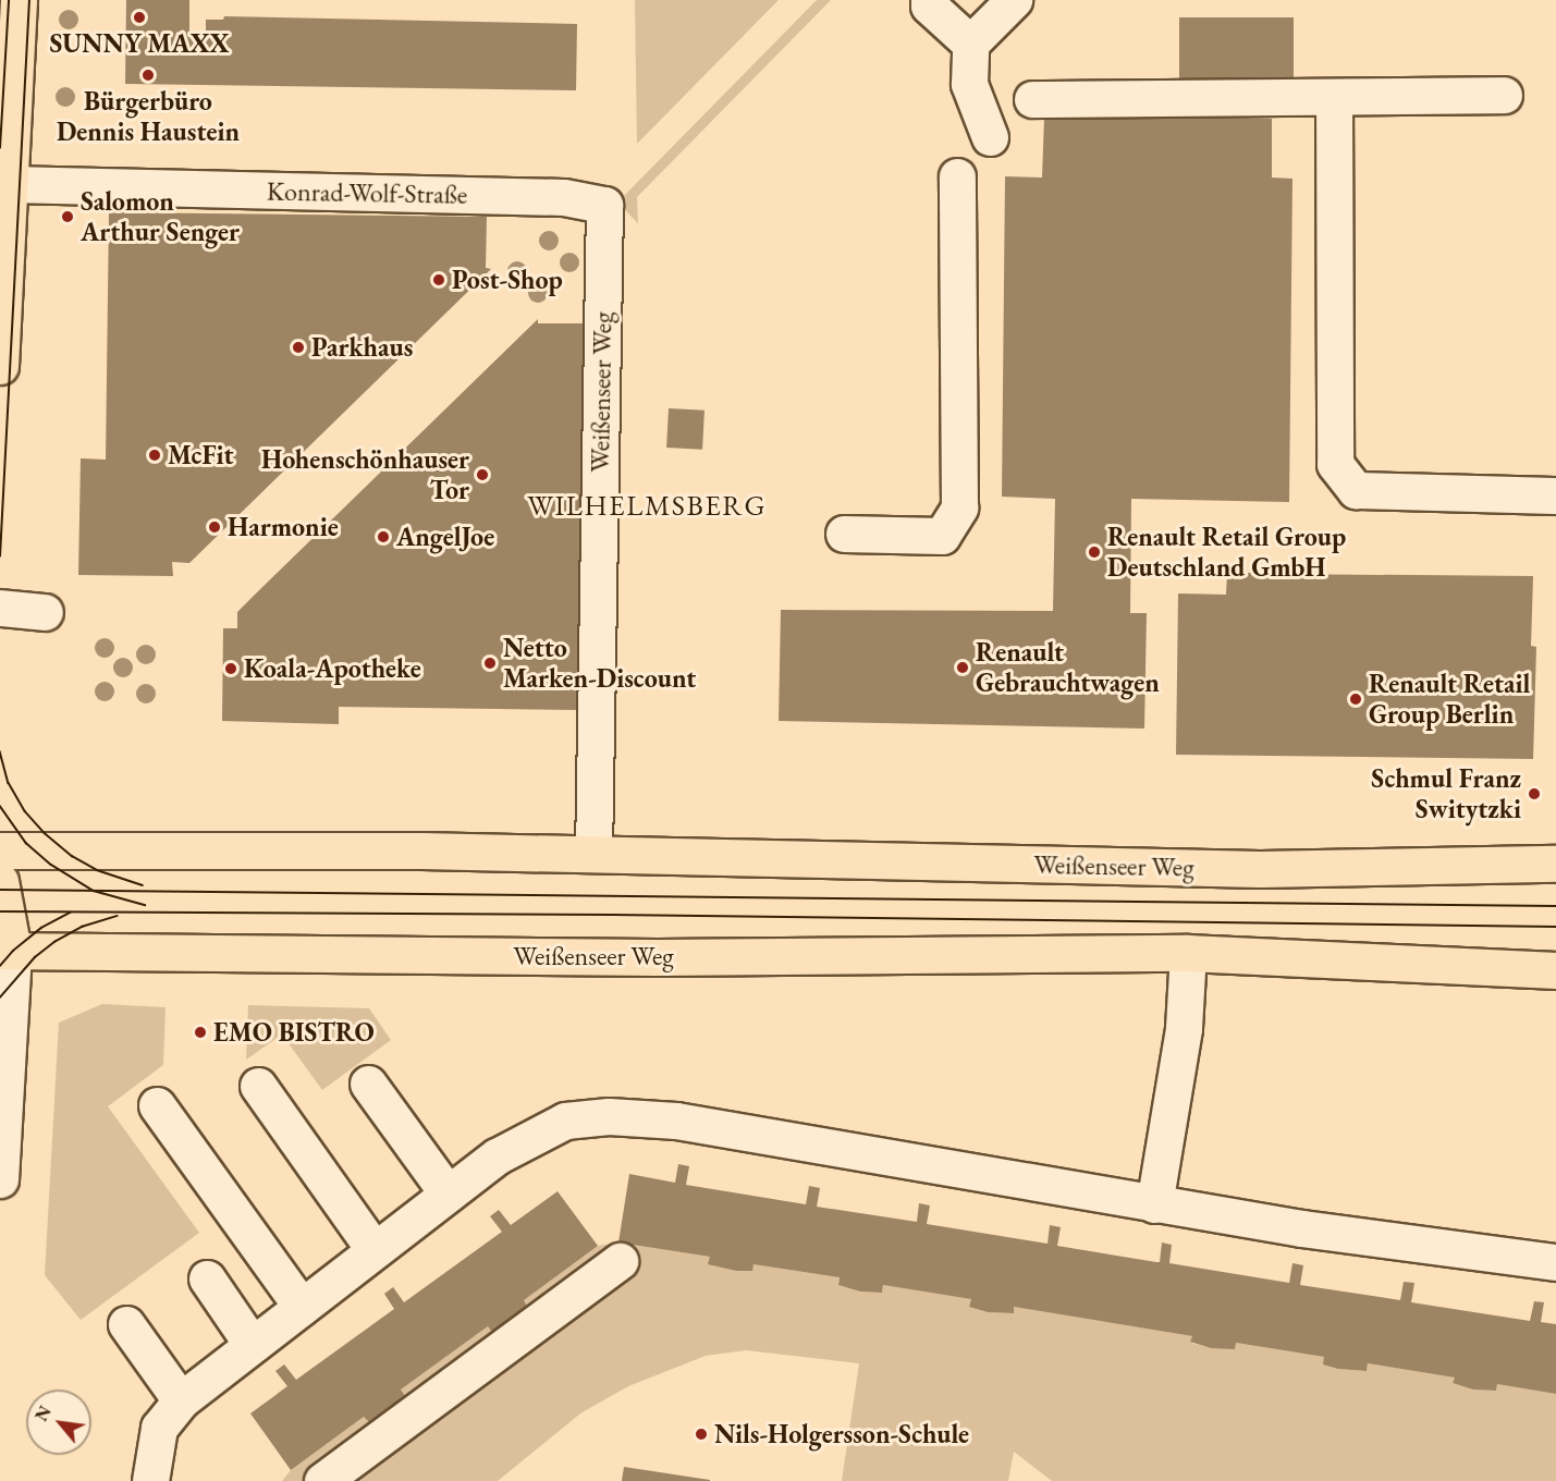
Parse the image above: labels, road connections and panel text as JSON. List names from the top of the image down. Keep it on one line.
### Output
{"streets":{"main road":["Weißenseer Weg"],"street":["Konrad-Wolf-Straße"]},"crossings":[["Konrad-Wolf-Straße","Weißenseer Weg"]],"districts":["WILHELMSBERG"],"places":["SUNNY MAXX","Bürgerbüro Dennis Haustein","Salomon Arthur Senger","Post-Shop","Parkhaus","McFit","Hohenschönhauser Tor","Harmonie","AngelJoe","Renault Retail Group Deutschland GmbH","Netto Marken-Discount","Renault Gebrauchtwagen","Koala-Apotheke","Renault Retail Group Berlin","Schmul Franz Switytzki","EMO BISTRO","Nils-Holgersson-Schule"],"north":"top left"}
